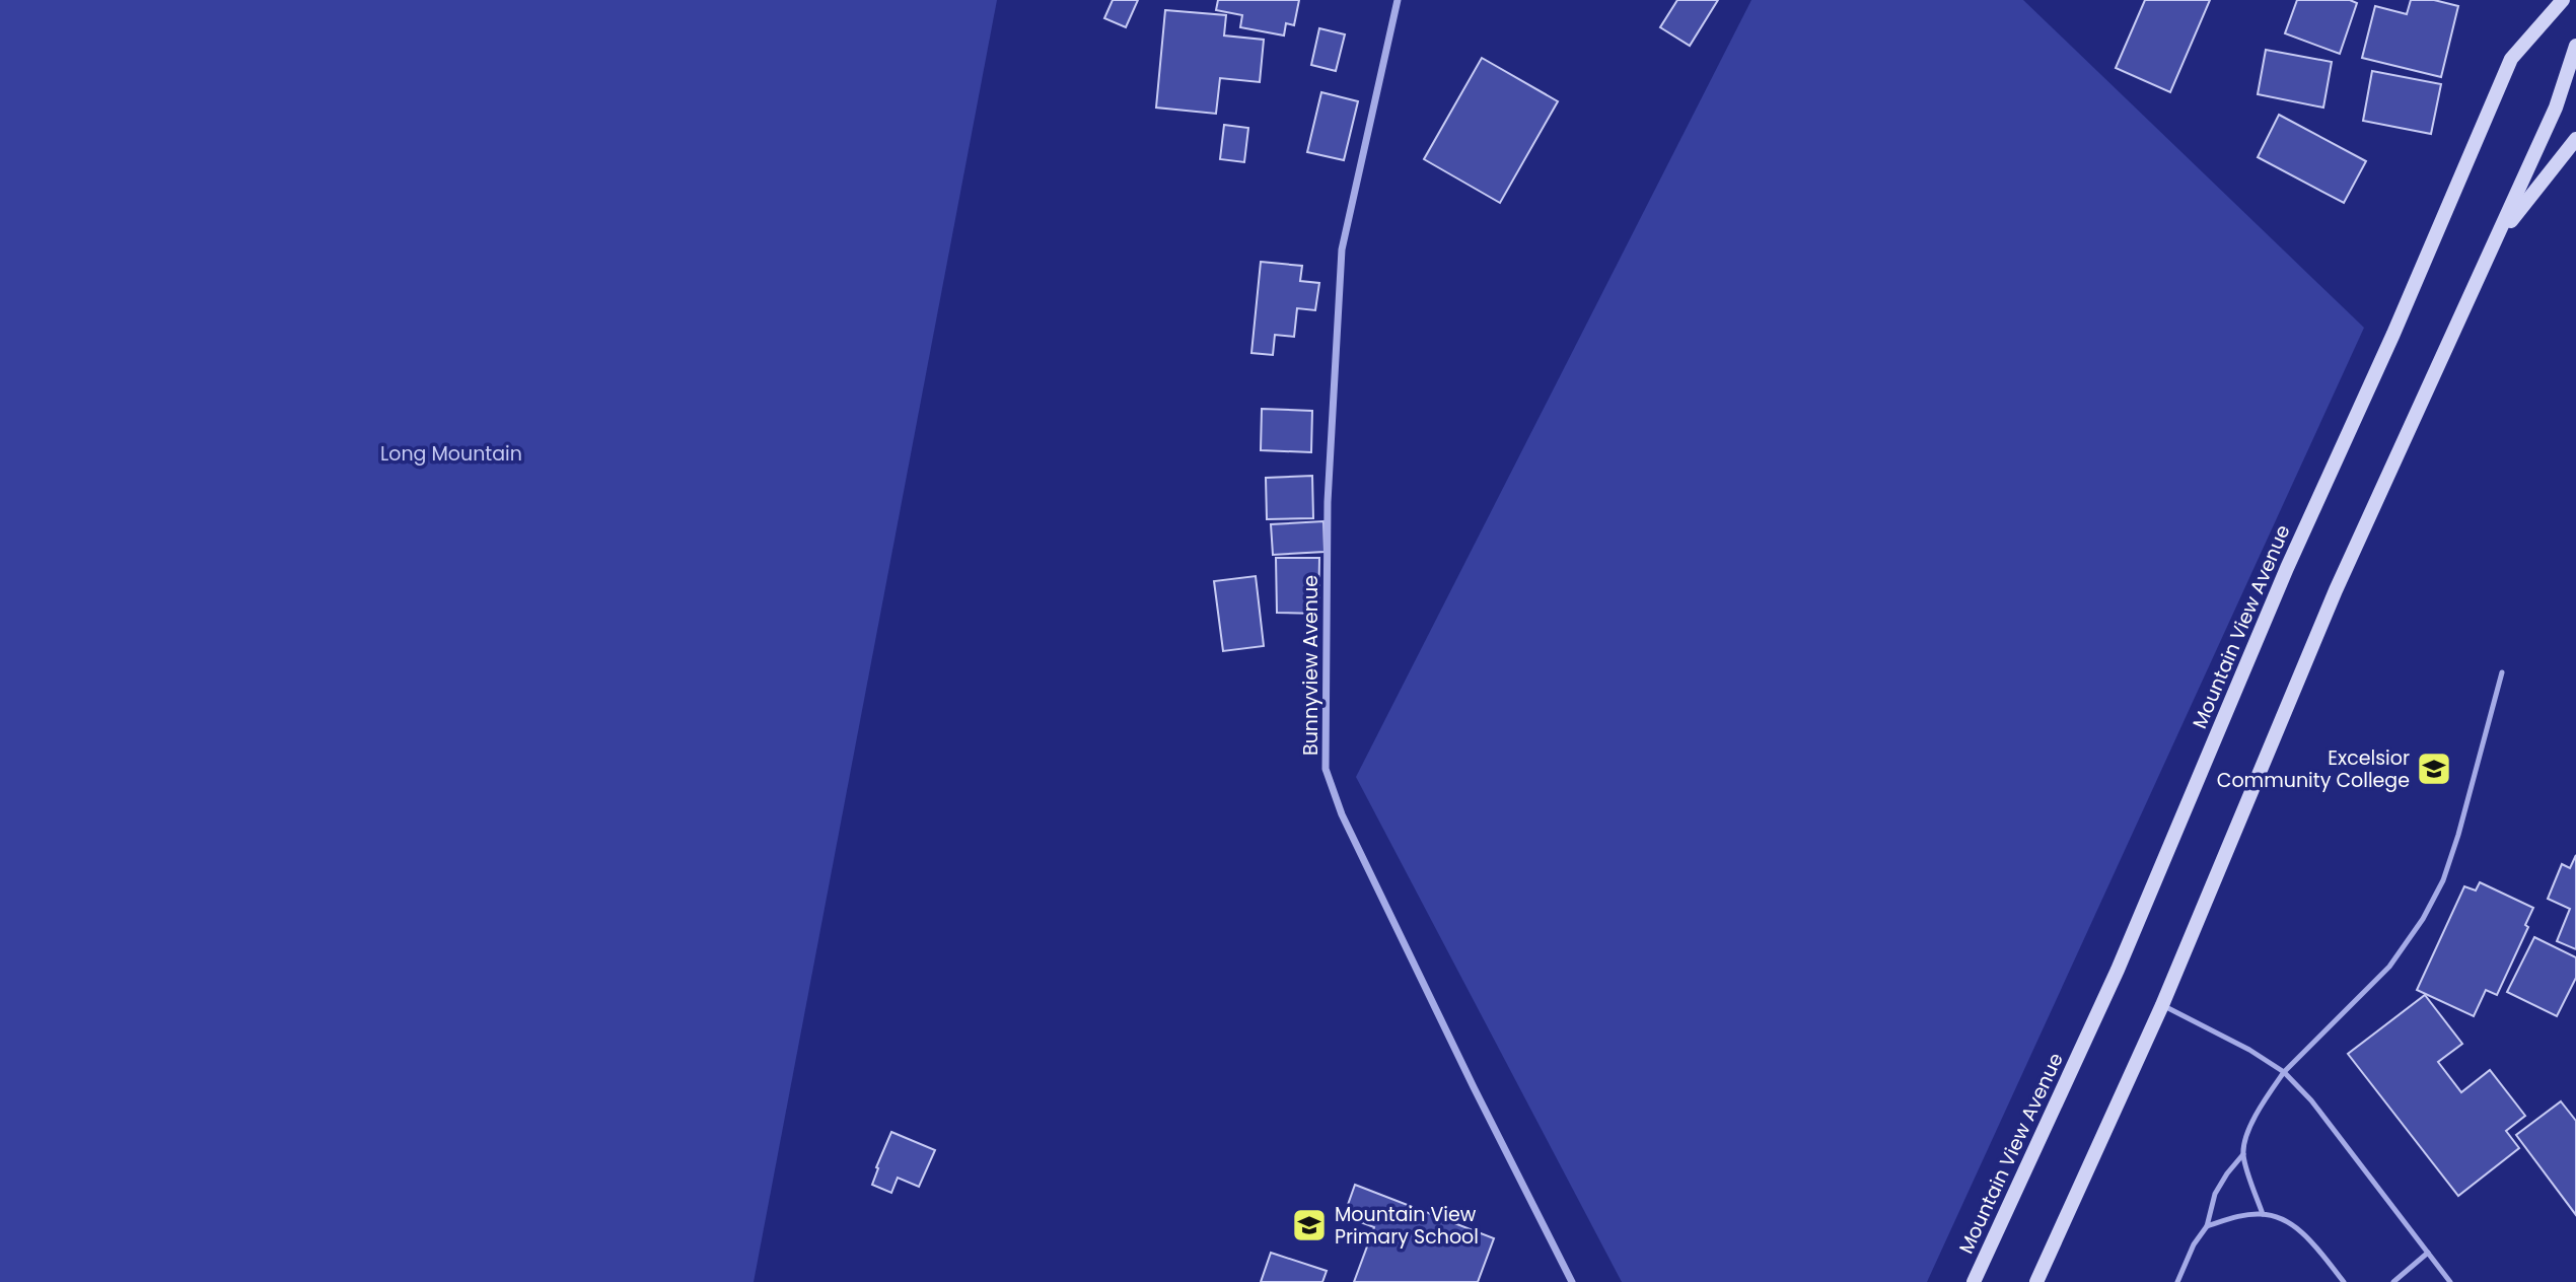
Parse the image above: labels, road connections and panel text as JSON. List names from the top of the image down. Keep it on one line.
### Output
{"streets":{"main road":["Mountain View Avenue"],"street":["Bunnyview Avenue"]},"parks":["Long Mountain"],"places":{"school or university":["Excelsior Community College","Mountain View Primary School"]}}
